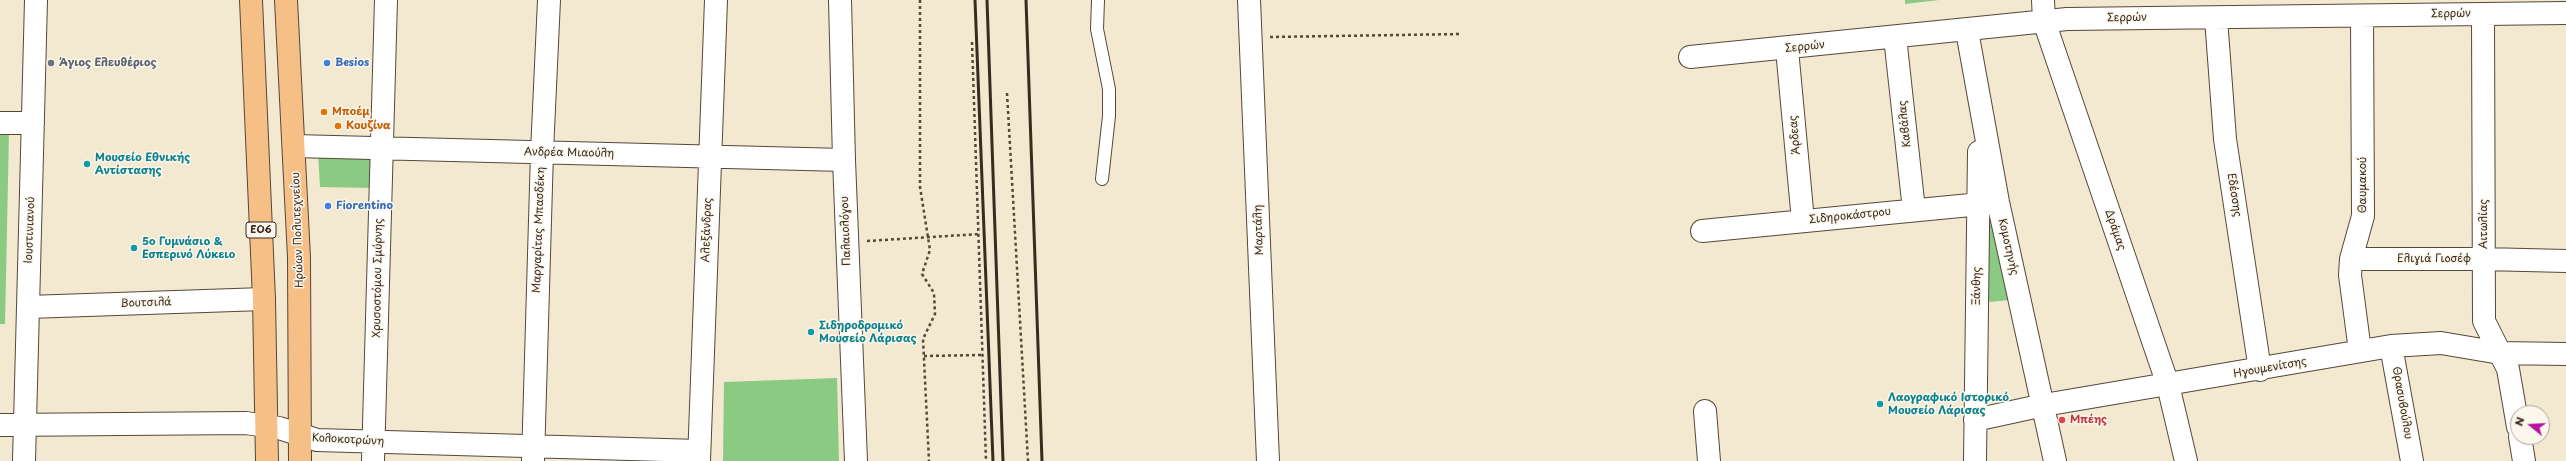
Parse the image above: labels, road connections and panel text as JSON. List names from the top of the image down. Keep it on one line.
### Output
{"streets":{"main road":["ΕΟ6","Ηρώων Πολυτεχνείου"],"street":["Σερρών","Καβάλας","Άρδεας","Ανδρέα Μιαούλη","Θαυμακού","Εδέσσης","Σιδηροκάστρου","Αιτωλίας","Ιουστινιανού","Μαργαρίτας Μπασδέκη","Αλεξάνδρας","Μαρτάλη","Δράμας","Παλαιολόγου","Κομοτηνής","Ελιγιά Γιοσέφ","Χρυσοστόμου Σμύρνης","Ξάνθης","Βουτσιλά","Ηγουμενίτσης","Θρασυβούλου","Κολοκοτρώνη"]},"crossings":[["Σερρών","Καβάλας"],["Σερρών","Άρδεας"],["Σερρών","Θαυμακού"],["Σερρών","Εδέσσης"],["Σερρών","Αιτωλίας"],["Σερρών","Δράμας"],["Σερρών","Κομοτηνής"],["Καβάλας","Σιδηροκάστρου"],["Άρδεας","Σιδηροκάστρου"],["Ανδρέα Μιαούλη","Ηρώων Πολυτεχνείου"],["Ανδρέα Μιαούλη","Μαργαρίτας Μπασδέκη"],["Ανδρέα Μιαούλη","Αλεξάνδρας"],["Ανδρέα Μιαούλη","Παλαιολόγου"],["Ανδρέα Μιαούλη","Χρυσοστόμου Σμύρνης"],["Θαυμακού","Ελιγιά Γιοσέφ"],["Θαυμακού","Ηγουμενίτσης"],["Εδέσσης","Ηγουμενίτσης"],["Σιδηροκάστρου","Κομοτηνής"],["Σιδηροκάστρου","Ξάνθης"],["Αιτωλίας","Ελιγιά Γιοσέφ"],["Αιτωλίας","Ηγουμενίτσης"],["Ιουστινιανού","Βουτσιλά"],["Ιουστινιανού","Κολοκοτρώνη"],["ΕΟ6","Βουτσιλά"],["ΕΟ6","Κολοκοτρώνη"],["Ηρώων Πολυτεχνείου","Κολοκοτρώνη"],["Μαργαρίτας Μπασδέκη","Κολοκοτρώνη"],["Αλεξάνδρας","Κολοκοτρώνη"],["Δράμας","Ηγουμενίτσης"],["Κομοτηνής","Ξάνθης"],["Κομοτηνής","Ηγουμενίτσης"],["Χρυσοστόμου Σμύρνης","Κολοκοτρώνη"],["Ξάνθης","Ηγουμενίτσης"],["Ηγουμενίτσης","Θρασυβούλου"]],"places":["Άγιος Ελευθέριος","Besios","Μποέμ","Κουζίνα","Μουσείο Εθνικής Αντίστασης","Fiorentino","5ο Γυμνάσιο & Εσπερινό Λύκειο","Σιδηροδρομικό Μουσείο Λάρισας","Λαογραφικό Ιστορικό Μουσείο Λάρισας","Μπέης"],"north":"left"}
